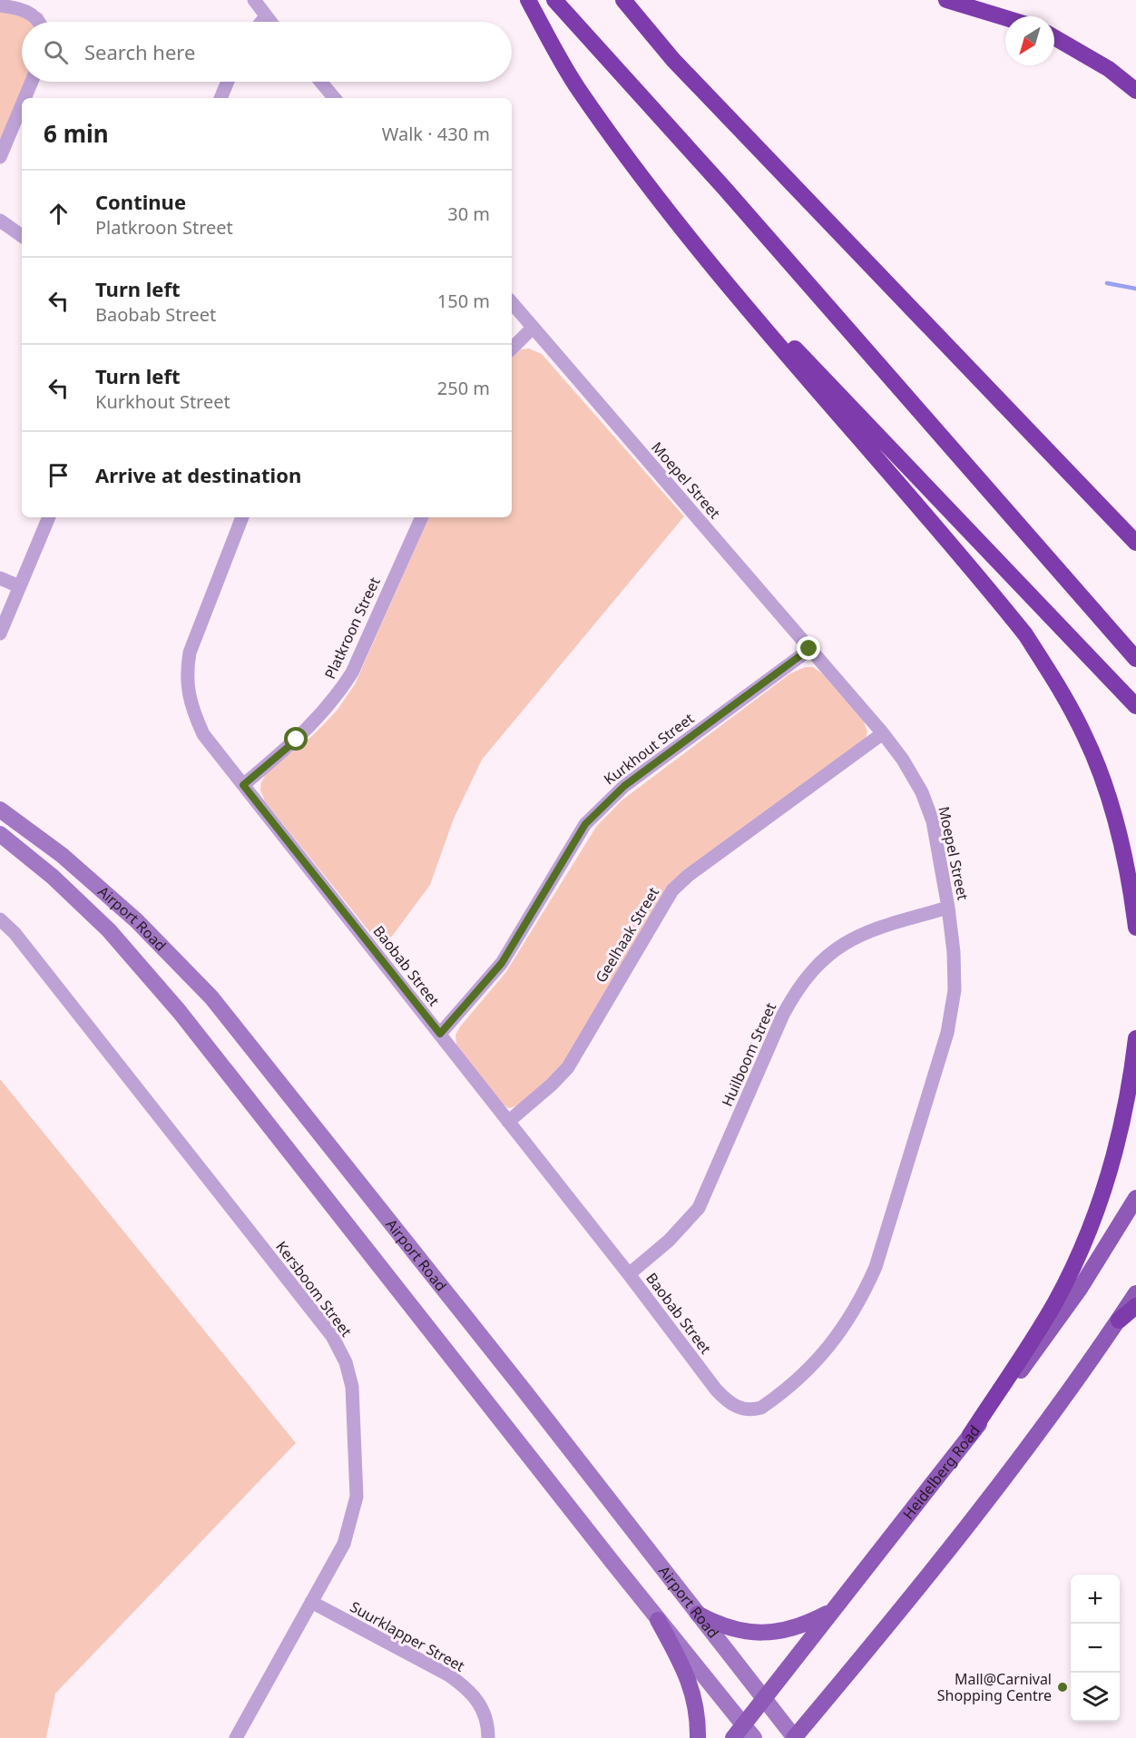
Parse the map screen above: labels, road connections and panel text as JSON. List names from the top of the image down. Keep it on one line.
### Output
{"streets":{"main road":["Airport Road","Heidelberg Road"],"street":["Moepel Street","Platkroon Street","Kurkhout Street","Geelhaak Street","Baobab Street","Huilboom Street","Kersboom Street","Suurklapper Street"]},"crossings":[["Moepel Street","Kurkhout Street"],["Moepel Street","Geelhaak Street"],["Moepel Street","Baobab Street"],["Moepel Street","Huilboom Street"],["Platkroon Street","Baobab Street"],["Kurkhout Street","Baobab Street"],["Airport Road","Heidelberg Road"],["Geelhaak Street","Baobab Street"],["Baobab Street","Huilboom Street"],["Kersboom Street","Suurklapper Street"]],"places":["Mall@Carnival Shopping Centre"],"north":"bottom left","page":{"search":"Search here","heading":["6 min","Walk · 430 m"],"list":[["Continue","Platkroon Street","30 m"],["Turn left","Baobab Street","150 m"],["Turn left","Kurkhout Street","250 m"],"Arrive at destination"],"map_buttons":["+","−"]}}
